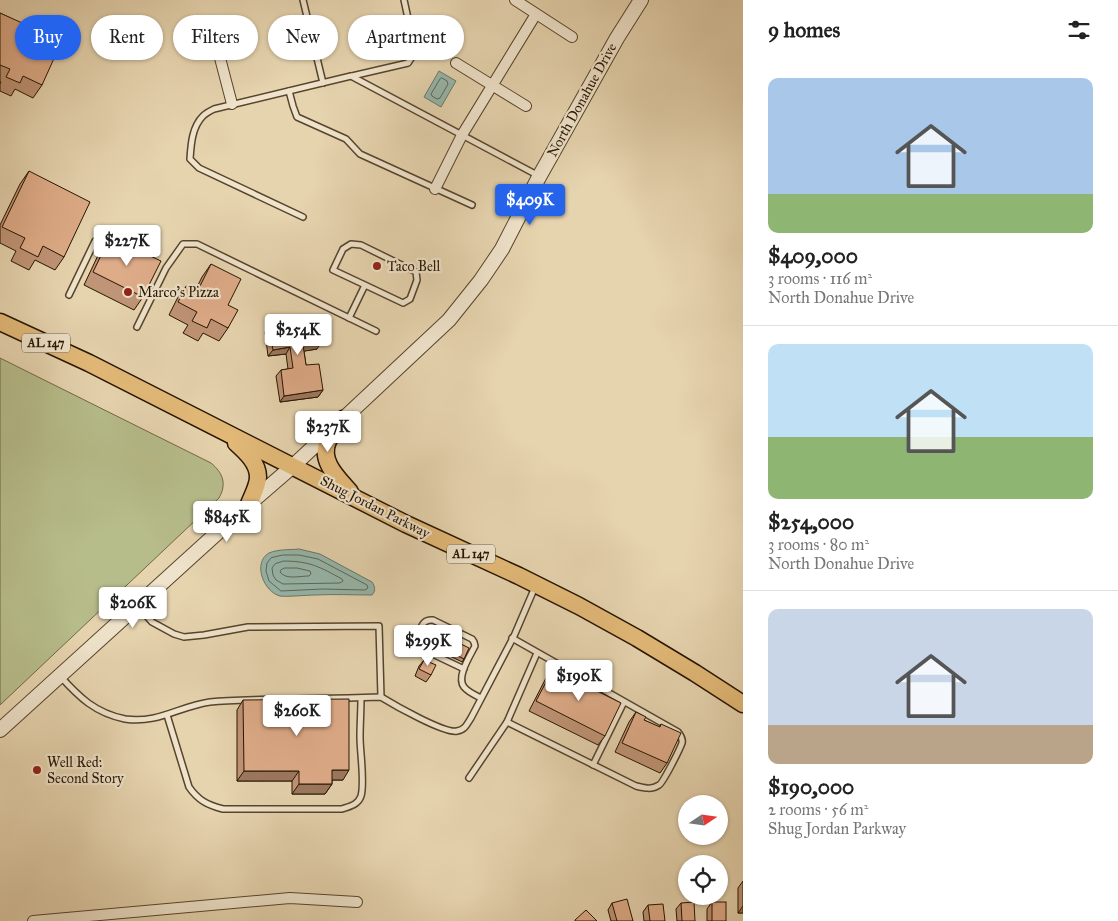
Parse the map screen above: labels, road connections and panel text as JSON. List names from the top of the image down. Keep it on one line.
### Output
{"streets":{"main road":["AL 147","Shug Jordan Parkway"],"street":["North Donahue Drive"]},"crossings":[["North Donahue Drive","Shug Jordan Parkway"]],"places":["Taco Bell","Marco's Pizza","Well Red: Second Story"],"north":"right","page":{"heading":"9 homes","chip":["Buy","Rent","Filters","New","Apartment"],"list":[{"name":"$409,000","note":"3 rooms · 116 m² · North Donahue Drive"},{"name":"$254,000","note":"3 rooms · 80 m² · North Donahue Drive"},{"name":"$190,000","note":"2 rooms · 56 m² · Shug Jordan Parkway"}],"price":["$409K","$227K","$254K","$237K","$845K","$206K","$299K","$190K","$260K"]}}
